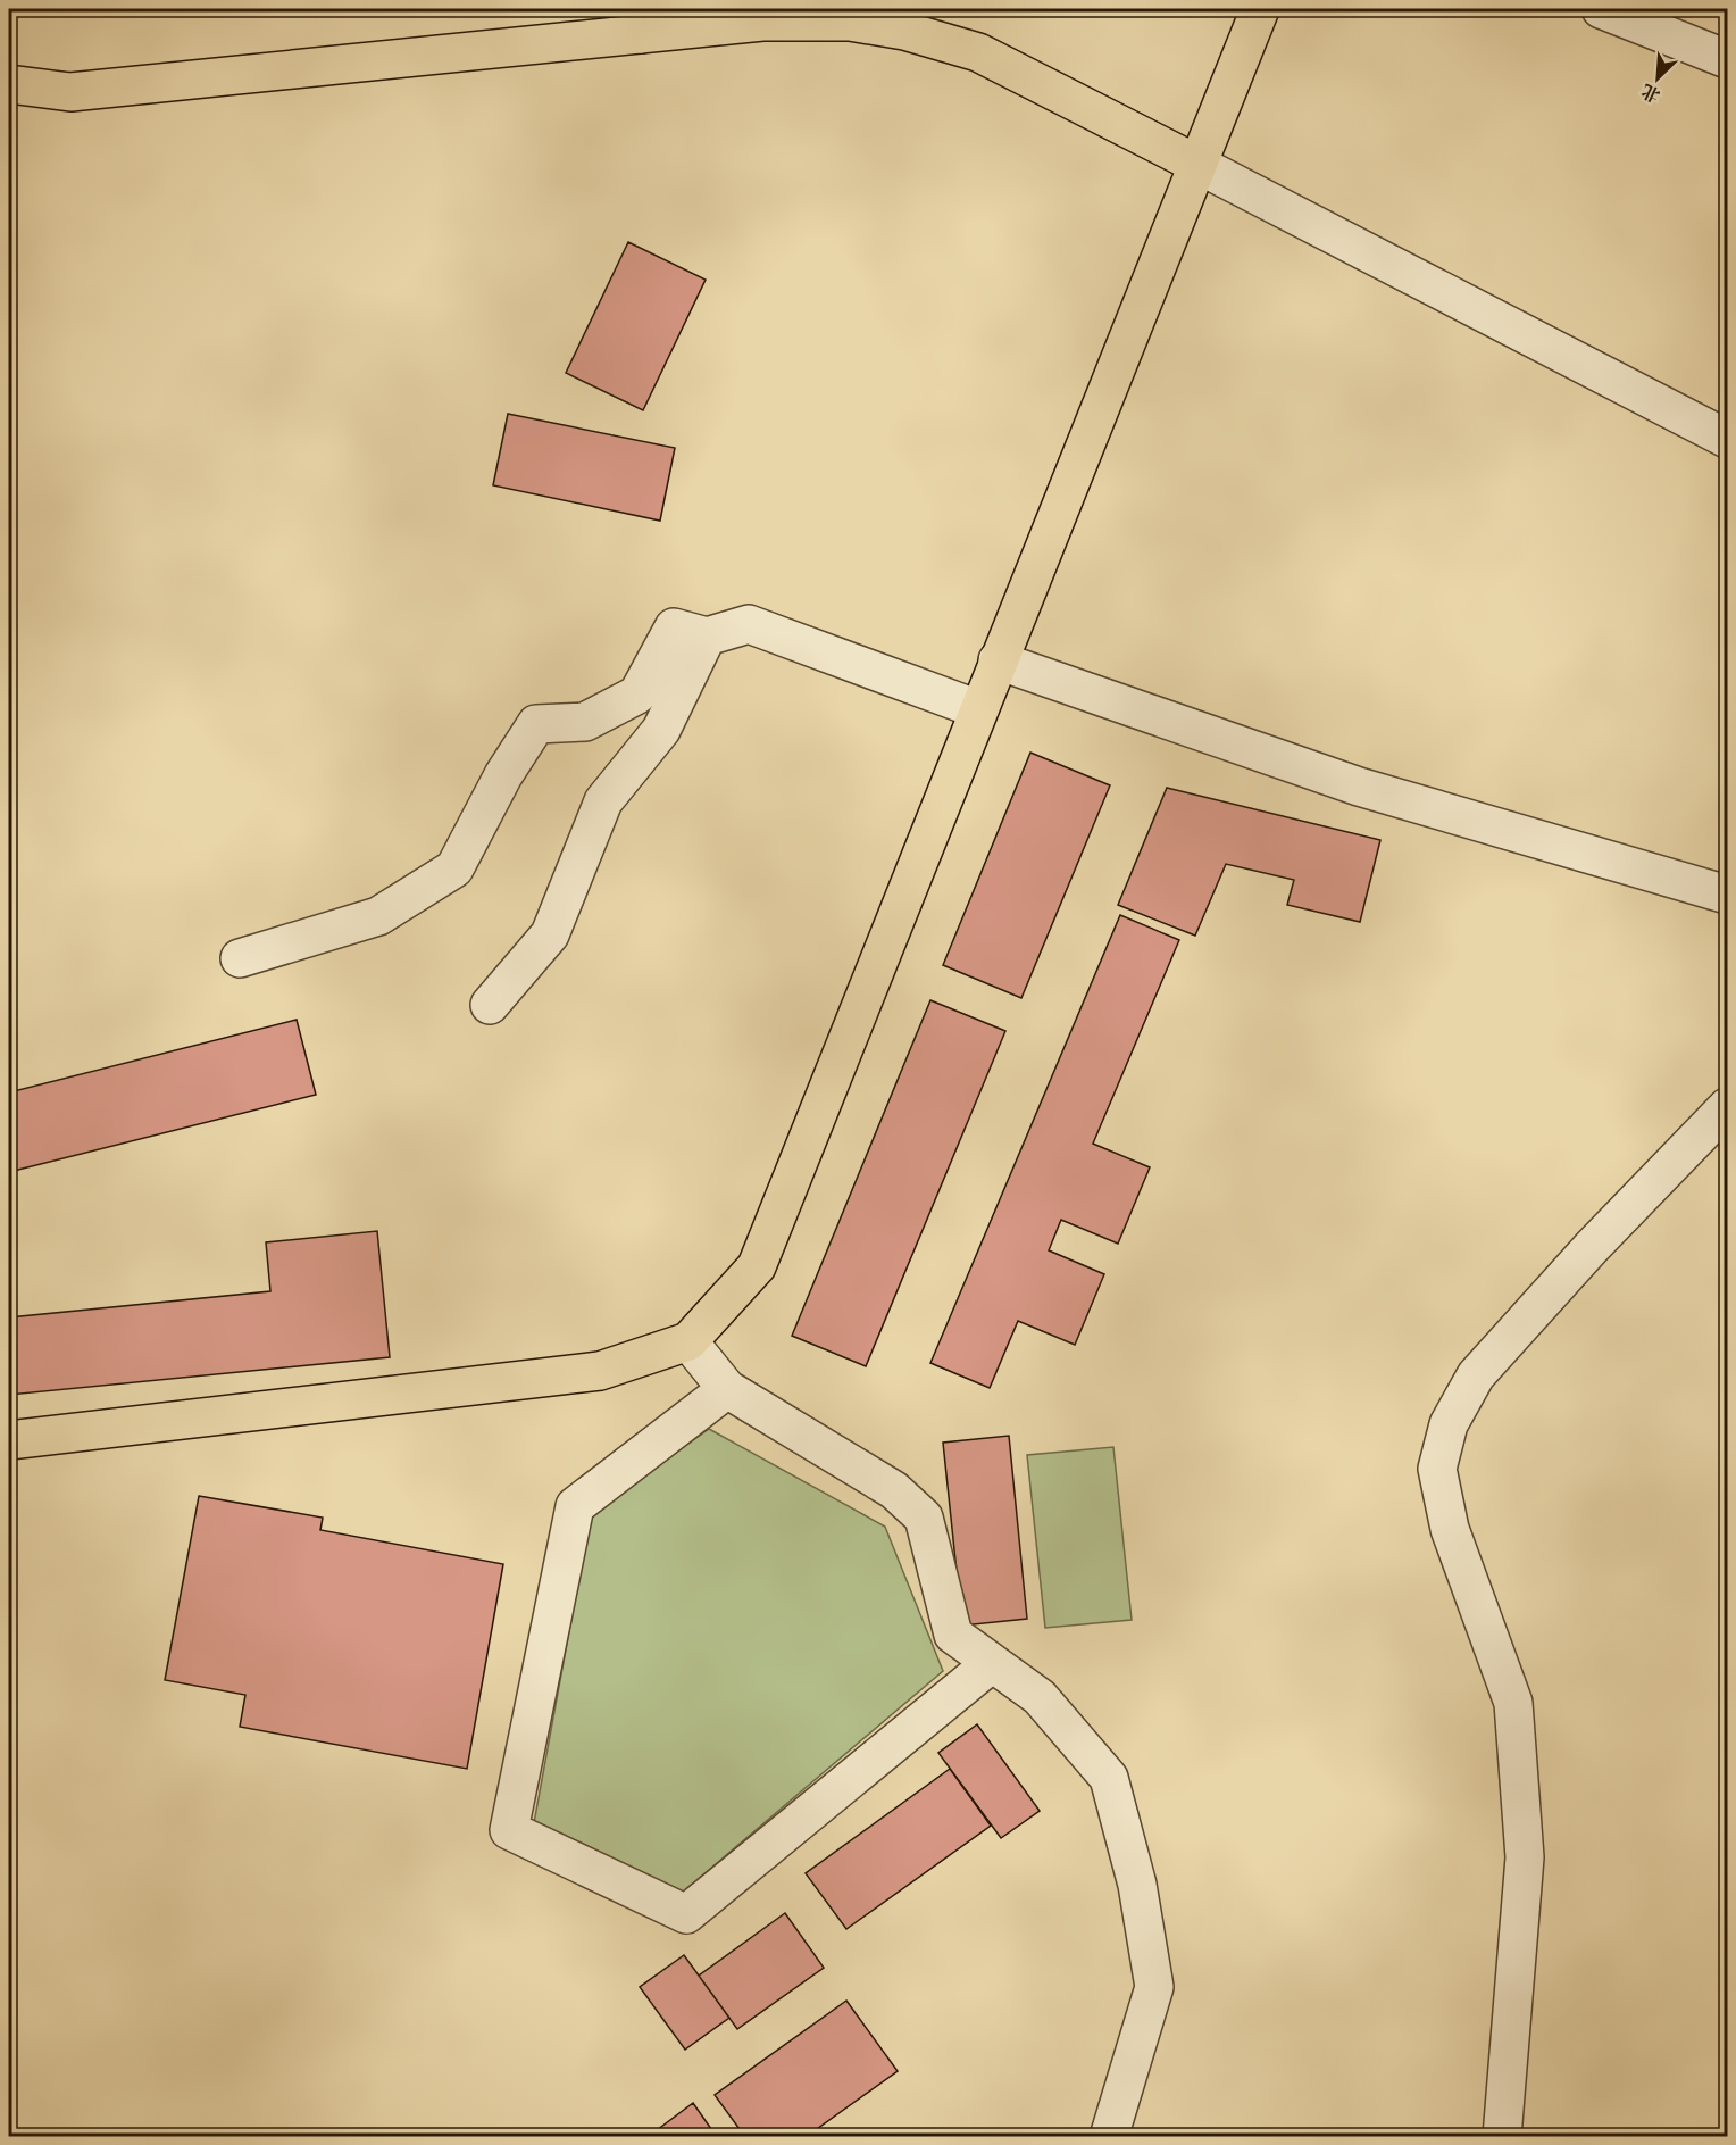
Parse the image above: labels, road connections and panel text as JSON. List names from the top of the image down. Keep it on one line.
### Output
{"north":"bottom left"}
